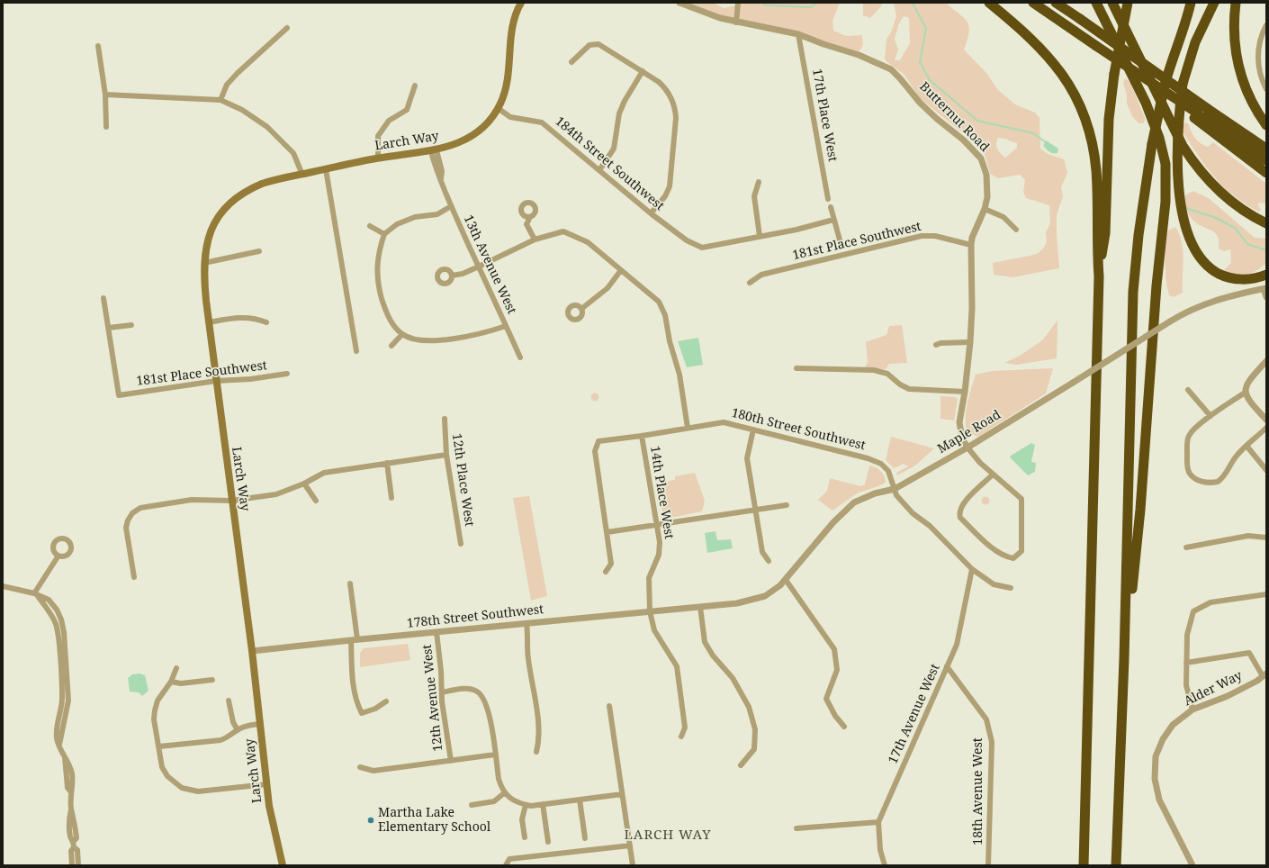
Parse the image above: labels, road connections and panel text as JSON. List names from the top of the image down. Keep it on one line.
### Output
{"streets":{"main road":["Larch Way"],"street":["17th Place West","Butternut Road","184th Street Southwest","181st Place Southwest","13th Avenue West","180th Street Southwest","Maple Road","12th Place West","14th Place West","178th Street Southwest","Alder Way","12th Avenue West","17th Avenue West","18th Avenue West"]},"crossings":[["17th Place West","Butternut Road"],["Butternut Road","181st Place Southwest"],["Butternut Road","Maple Road"],["Larch Way","184th Street Southwest"],["Larch Way","181st Place Southwest"],["Larch Way","13th Avenue West"],["Larch Way","178th Street Southwest"],["180th Street Southwest","Maple Road"],["180th Street Southwest","14th Place West"],["Maple Road","178th Street Southwest"],["14th Place West","178th Street Southwest"],["178th Street Southwest","12th Avenue West"],["17th Avenue West","18th Avenue West"]],"districts":["LARCH WAY"],"places":["Martha Lake Elementary School"]}
